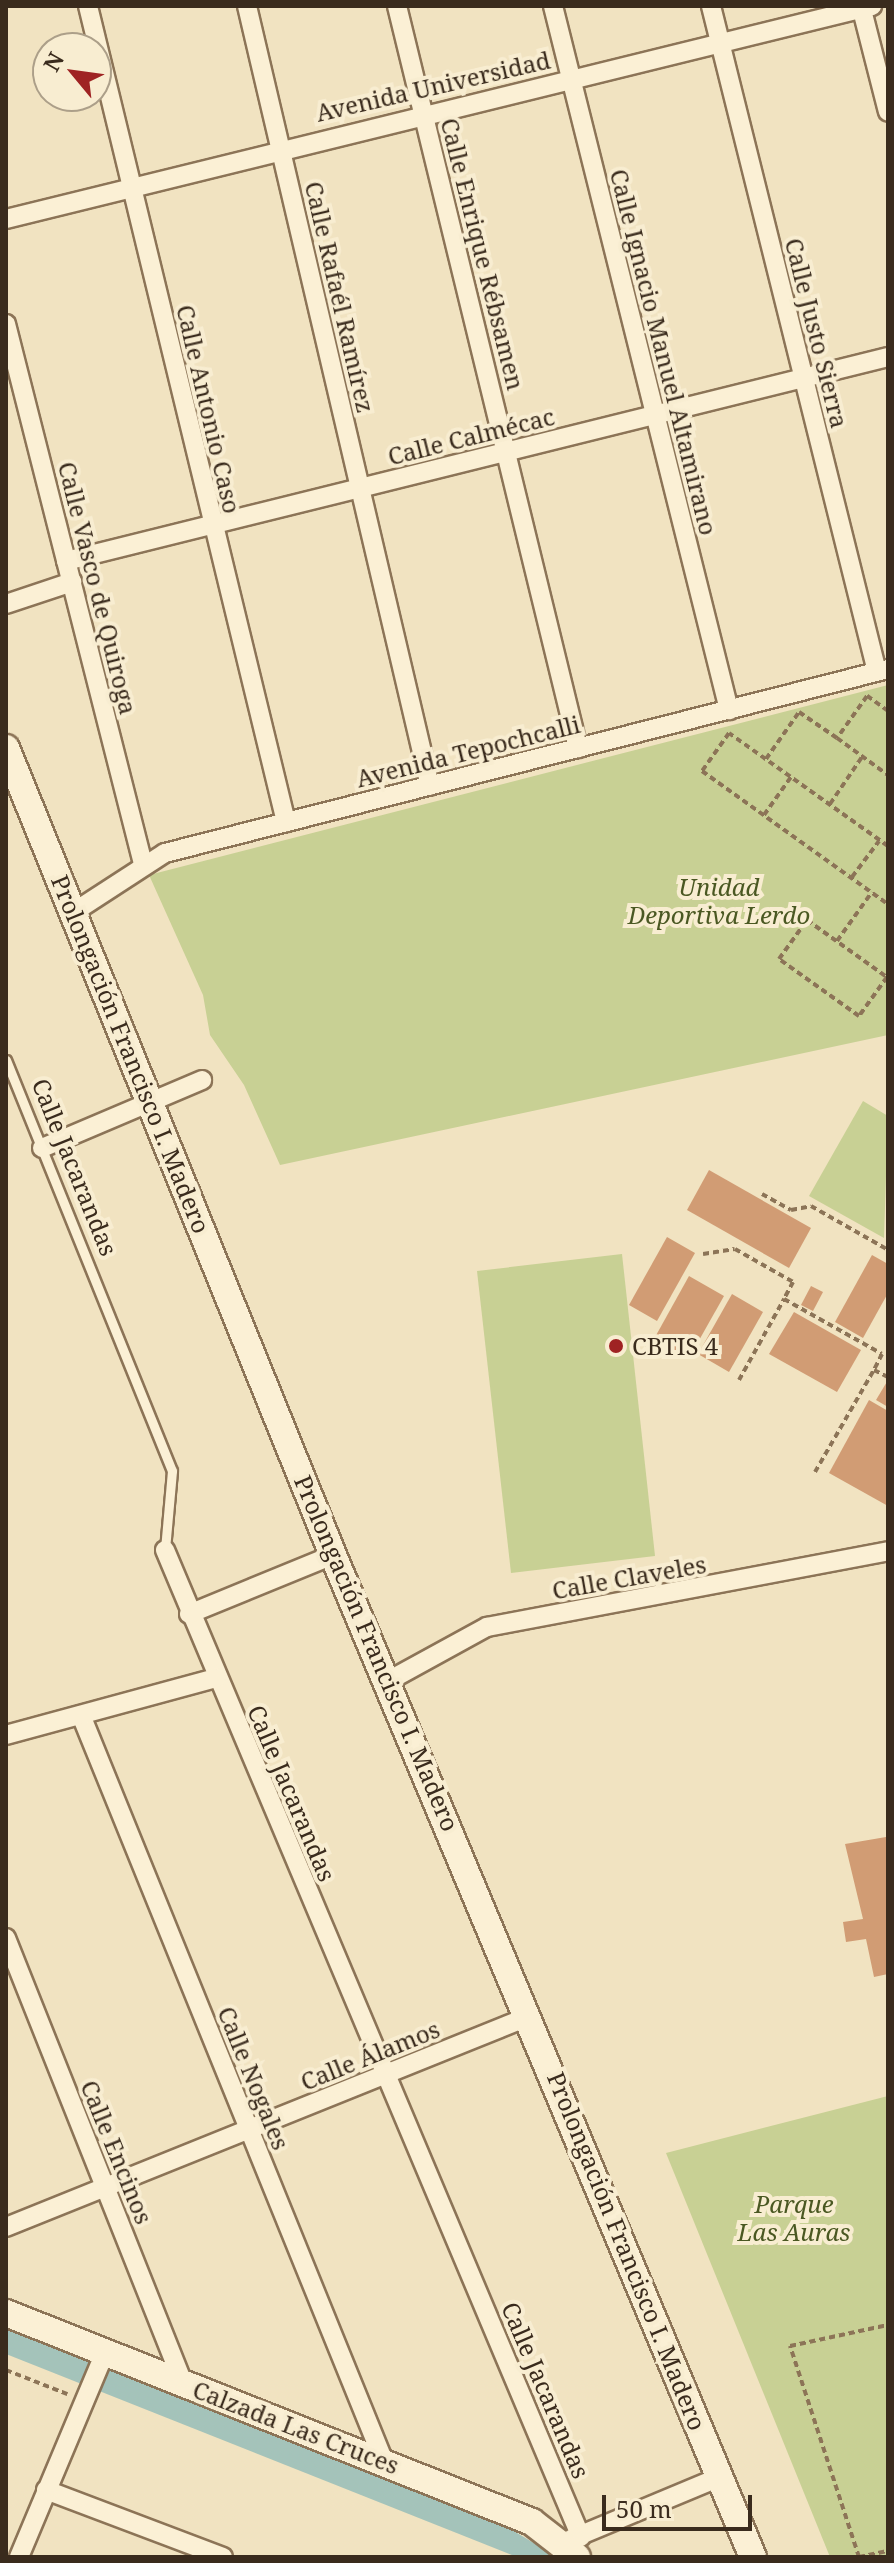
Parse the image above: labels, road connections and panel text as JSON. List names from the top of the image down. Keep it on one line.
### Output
{"streets":{"main road":["Prolongación Francisco I. Madero","Calzada Las Cruces"],"street":["Avenida Universidad","Calle Enrique Rébsamen","Calle Rafaél Ramírez","Calle Justo Sierra","Calle Ignacio Manuel Altamirano","Calle Antonio Caso","Calle Calmécac","Calle Vasco de Quiroga","Avenida Tepochcalli","Calle Jacarandas","Calle Claveles","Calle Álamos","Calle Nogales","Calle Encinos"]},"crossings":[["Avenida Universidad","Calle Enrique Rébsamen"],["Avenida Universidad","Calle Rafaél Ramírez"],["Avenida Universidad","Calle Justo Sierra"],["Avenida Universidad","Calle Ignacio Manuel Altamirano"],["Avenida Universidad","Calle Antonio Caso"],["Calle Enrique Rébsamen","Calle Calmécac"],["Calle Enrique Rébsamen","Avenida Tepochcalli"],["Calle Rafaél Ramírez","Calle Calmécac"],["Calle Rafaél Ramírez","Avenida Tepochcalli"],["Calle Justo Sierra","Calle Calmécac"],["Calle Justo Sierra","Avenida Tepochcalli"],["Calle Ignacio Manuel Altamirano","Calle Calmécac"],["Calle Ignacio Manuel Altamirano","Avenida Tepochcalli"],["Calle Antonio Caso","Calle Calmécac"],["Calle Antonio Caso","Avenida Tepochcalli"],["Calle Calmécac","Calle Vasco de Quiroga"],["Calle Vasco de Quiroga","Avenida Tepochcalli"],["Avenida Tepochcalli","Prolongación Francisco I. Madero"],["Prolongación Francisco I. Madero","Calle Claveles"],["Prolongación Francisco I. Madero","Calle Álamos"],["Calle Jacarandas","Calle Álamos"],["Calle Jacarandas","Calzada Las Cruces"],["Calle Álamos","Calle Nogales"],["Calle Álamos","Calle Encinos"],["Calle Nogales","Calzada Las Cruces"],["Calle Encinos","Calzada Las Cruces"]],"parks":["Unidad Deportiva Lerdo","Parque Las Auras"],"places":["CBTIS 4"],"scale_bar":"50 m","north":"top left"}
